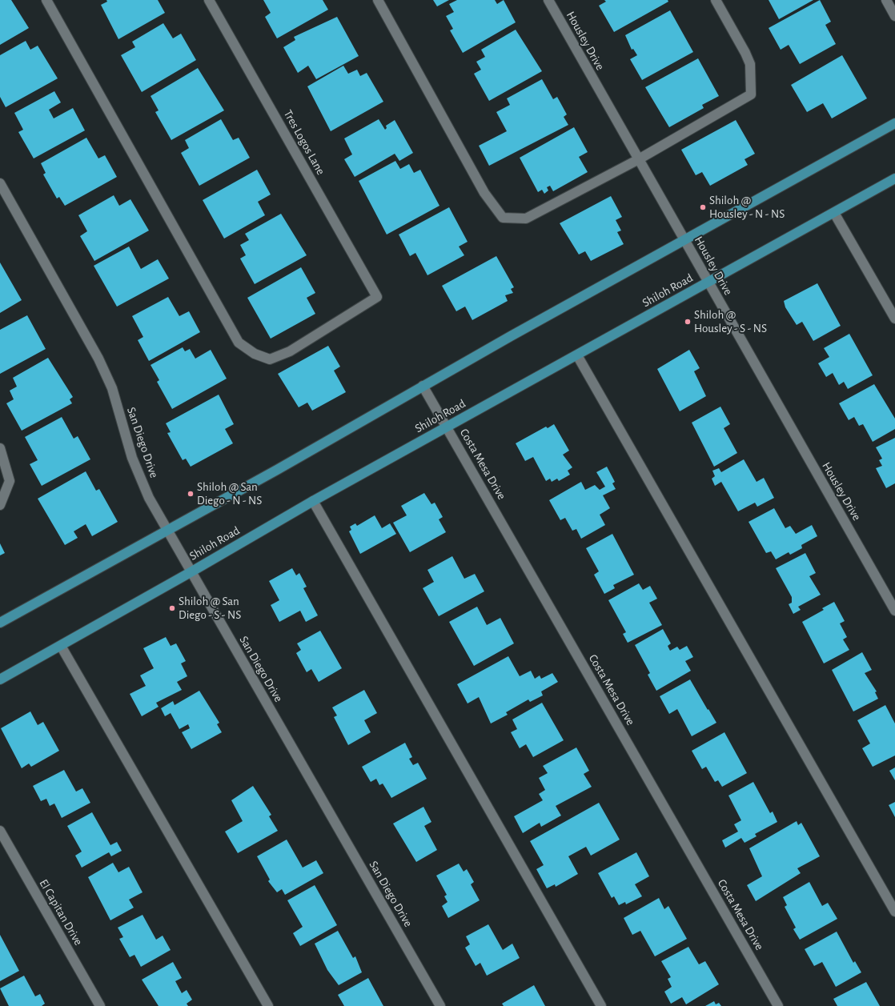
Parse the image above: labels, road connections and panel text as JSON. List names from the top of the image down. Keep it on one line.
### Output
{"streets":{"main road":["Shiloh Road"],"street":["Housley Drive","Tres Logos Lane","San Diego Drive","Costa Mesa Drive","El Capitan Drive"]},"crossings":[["Housley Drive","Shiloh Road"],["Shiloh Road","San Diego Drive"],["Shiloh Road","Costa Mesa Drive"]],"places":["Shiloh @ Housley - N - NS","Shiloh @ Housley - S - NS","Shiloh @ San Diego - N - NS","Shiloh @ San Diego - S - NS"]}
